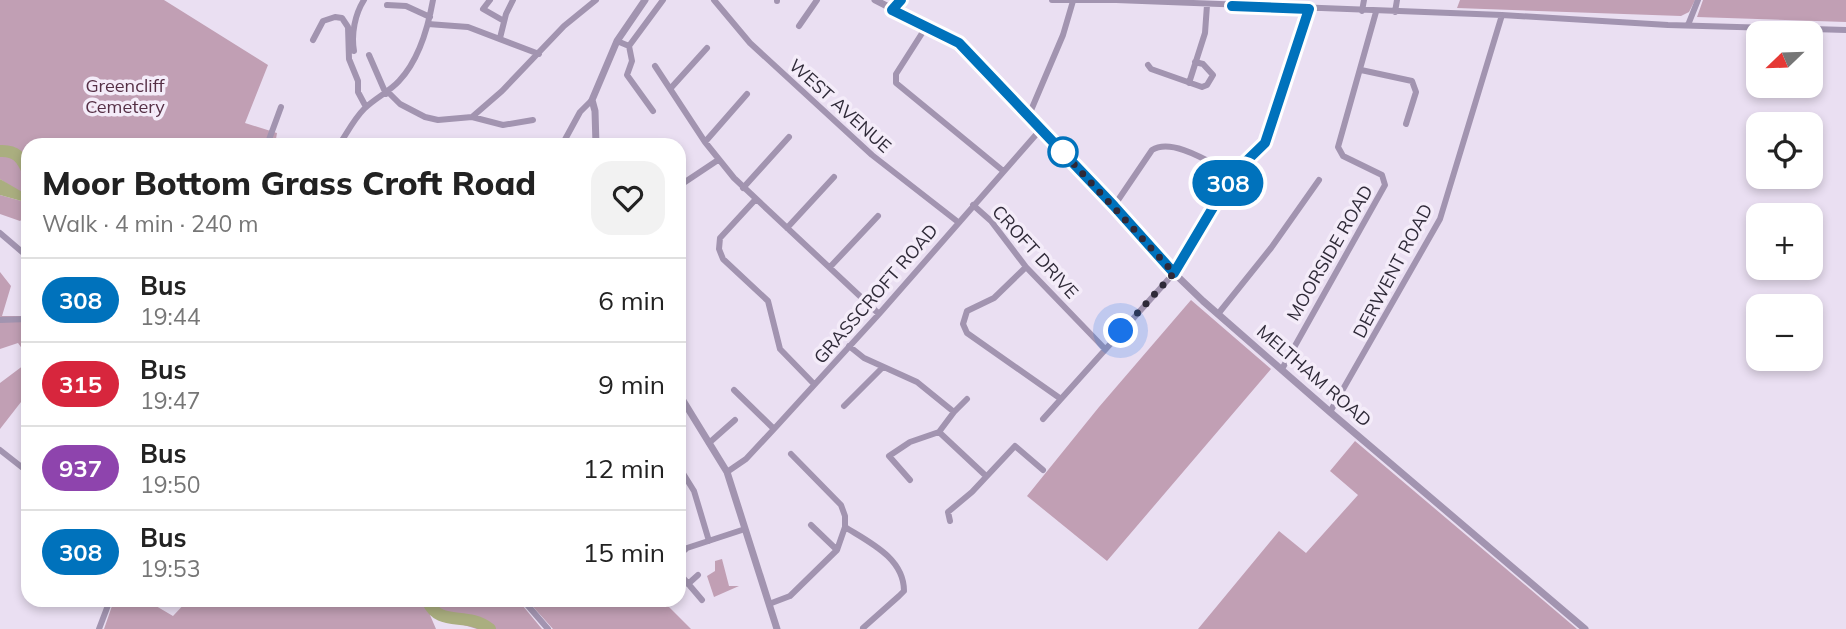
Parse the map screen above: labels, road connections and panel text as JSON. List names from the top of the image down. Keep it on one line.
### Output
{"streets":{"street":["WEST AVENUE","CROFT DRIVE","MOORSIDE ROAD","DERWENT ROAD","GRASSCROFT ROAD","MELTHAM ROAD"]},"crossings":[["WEST AVENUE","GRASSCROFT ROAD"],["CROFT DRIVE","GRASSCROFT ROAD"],["MOORSIDE ROAD","MELTHAM ROAD"],["DERWENT ROAD","MELTHAM ROAD"],["GRASSCROFT ROAD","MELTHAM ROAD"]],"parks":["Greencliff Cemetery"],"lines":["bus line 308"],"north":"bottom left","page":{"on_map":"308","map_buttons":["+","−"],"heading":["Moor Bottom Grass Croft Road","Walk · 4 min · 240 m"],"list":[{"mark":"308","name":"Bus","note":"19:44","value":"6 min"},{"mark":"315","name":"Bus","note":"19:47","value":"9 min"},{"mark":"937","name":"Bus","note":"19:50","value":"12 min"},{"mark":"308","name":"Bus","note":"19:53","value":"15 min"}]}}
